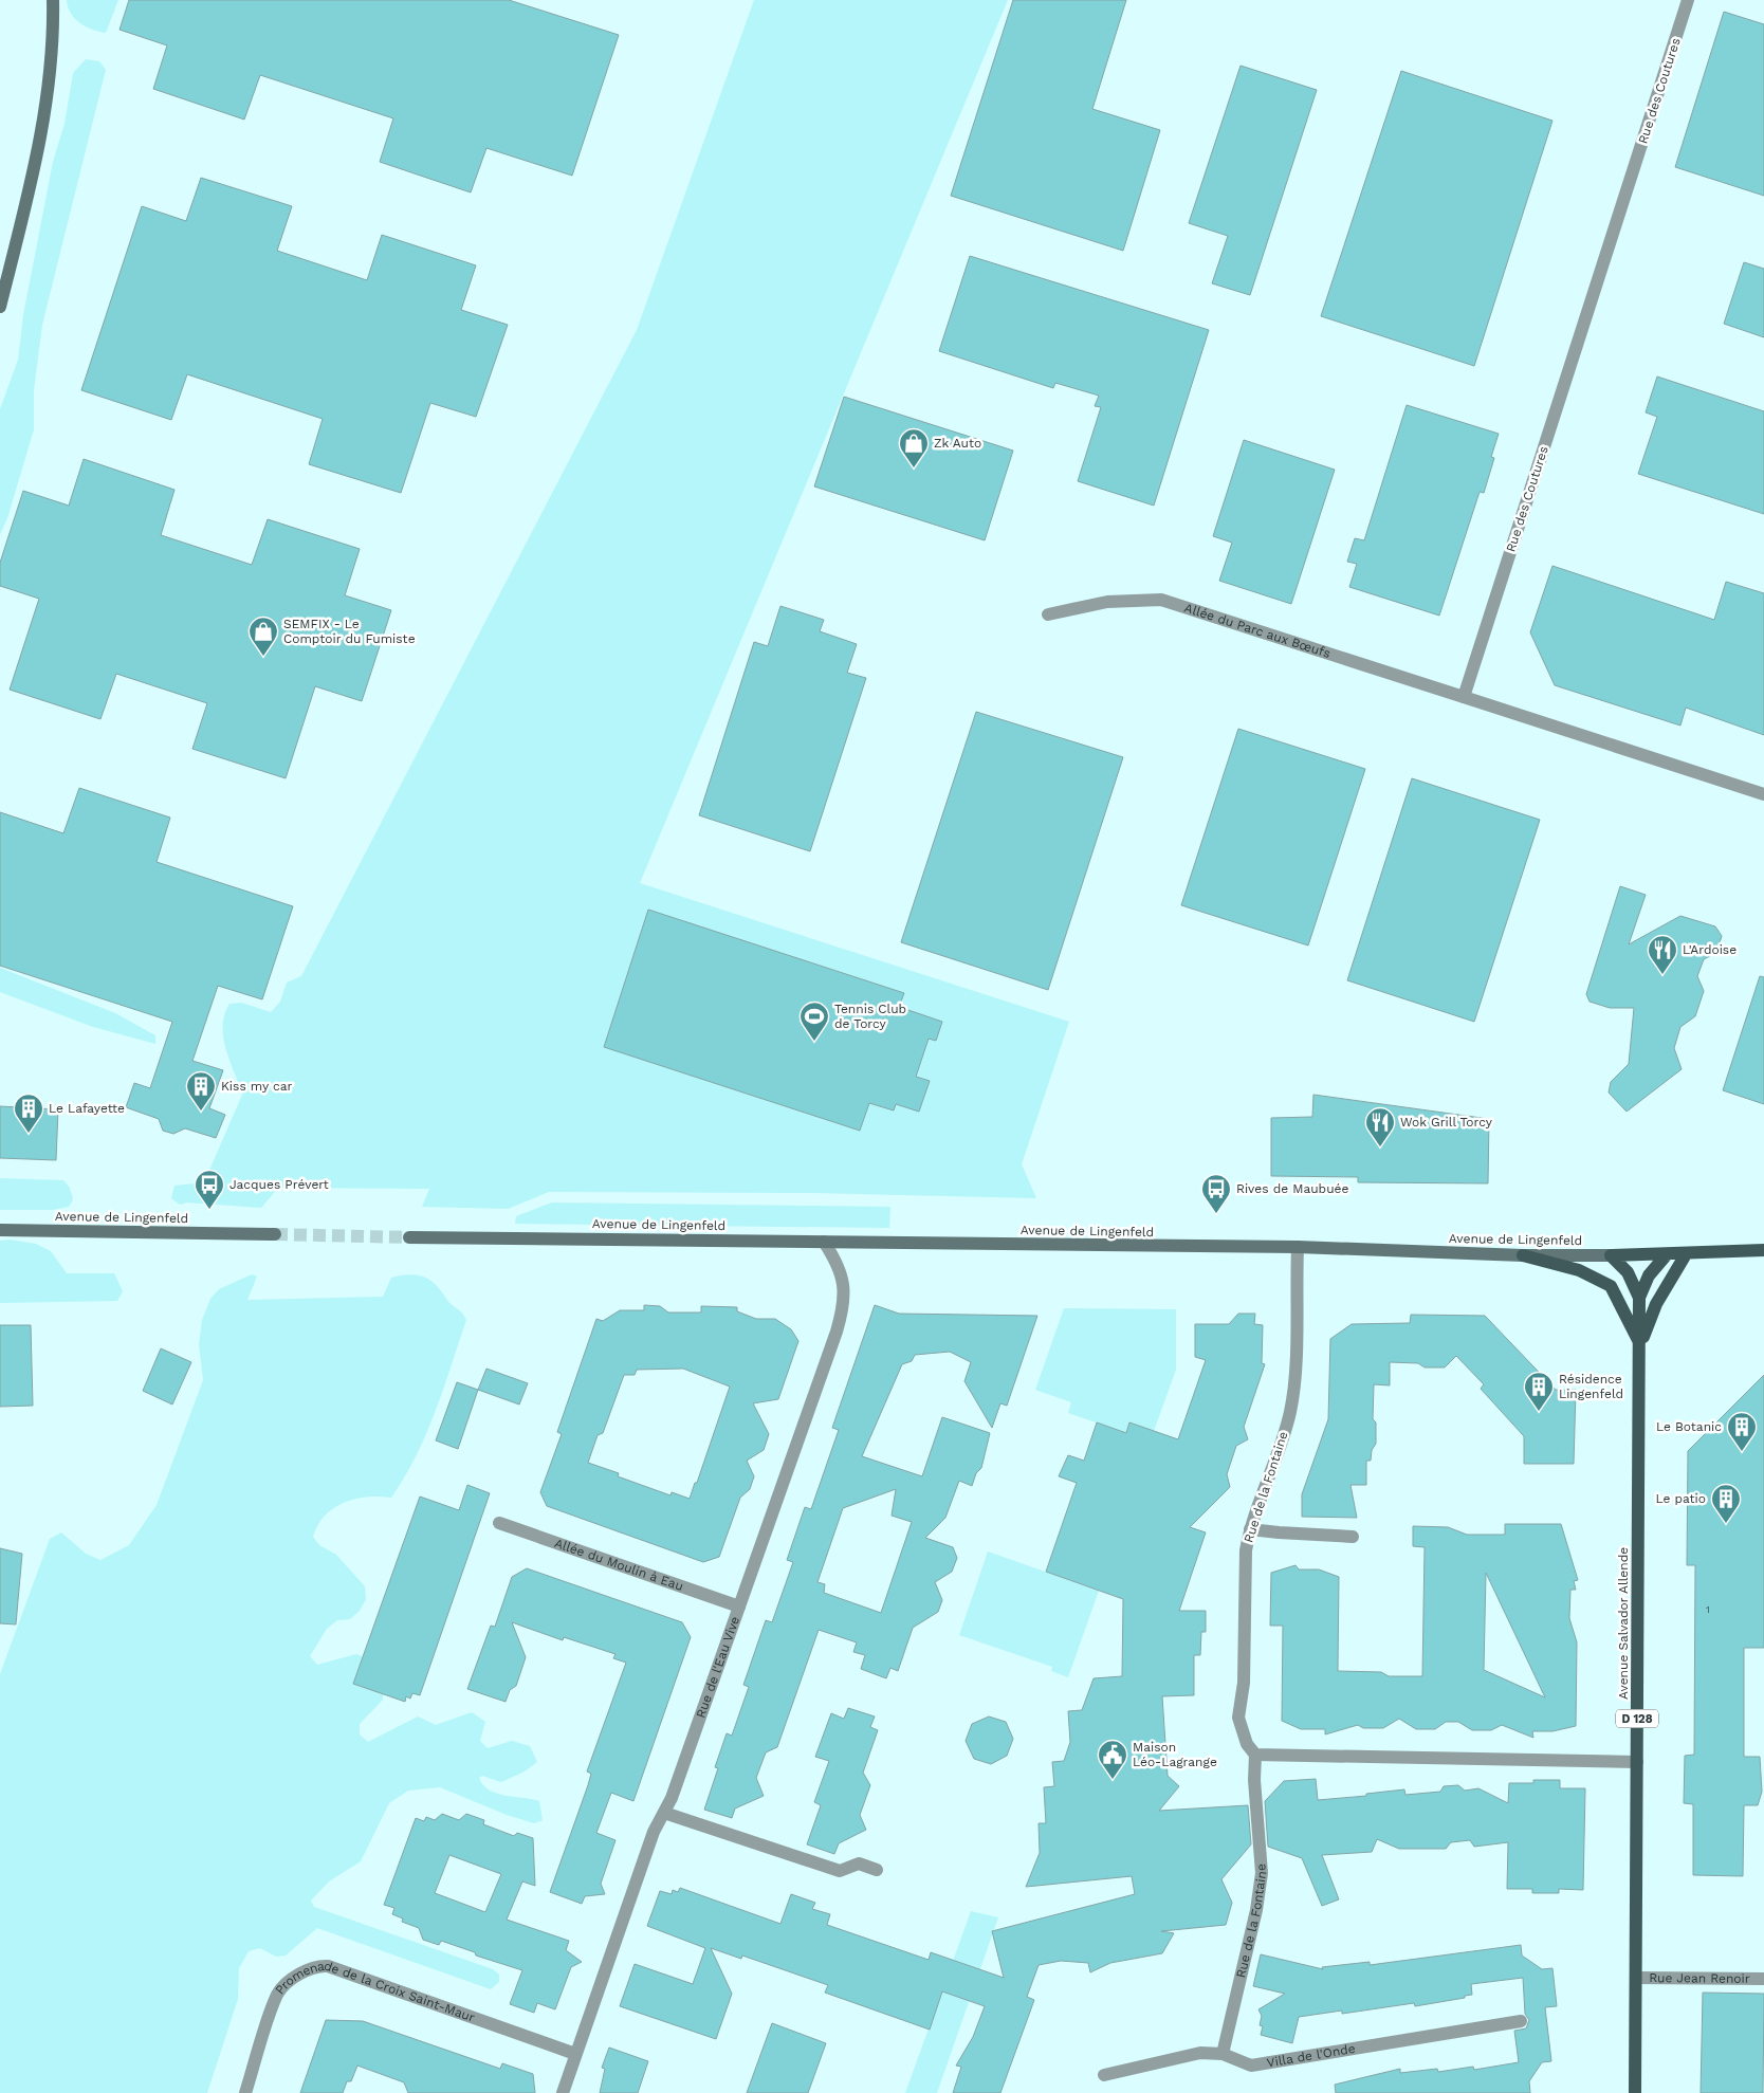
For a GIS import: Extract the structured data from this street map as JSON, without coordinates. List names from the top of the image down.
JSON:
{
  "streets": {
    "main road": ["Avenue de Lingenfeld", "Avenue Salvador Allende", "D 128"],
    "street": [
      "Rue des Coutures",
      "Allée du Parc aux Bœufs",
      "Rue de la Fontaine",
      "Allée du Moulin à Eau",
      "Rue de l'Eau Vive",
      "Rue Jean Renoir",
      "Promenade de la Croix Saint-Maur",
      "Villa de l'Onde"
    ]
  },
  "crossings": [
    ["Rue des Coutures", "Allée du Parc aux Bœufs"],
    ["Avenue de Lingenfeld", "Rue de la Fontaine"],
    ["Avenue de Lingenfeld", "Avenue Salvador Allende"],
    ["Avenue de Lingenfeld", "Rue de l'Eau Vive"],
    ["Rue de la Fontaine", "Villa de l'Onde"],
    ["Allée du Moulin à Eau", "Rue de l'Eau Vive"],
    ["Avenue Salvador Allende", "Rue Jean Renoir"],
    ["Rue de l'Eau Vive", "Promenade de la Croix Saint-Maur"]
  ],
  "places": {
    "shop": ["Zk Auto", "SEMFIX - Le Comptoir du Fumiste"],
    "restaurant": ["L'Ardoise", "Wok Grill Torcy"],
    "sports": ["Tennis Club de Torcy"],
    "building": [
      "Kiss my car",
      "Le Lafayette",
      "Résidence Lingenfeld",
      "Le Botanic",
      "Le patio"
    ],
    "bus stop": ["Jacques Prévert", "Rives de Maubuée"],
    "public building": ["Maison Léo-Lagrange"]
  },
  "house_numbers": ["1"]
}
